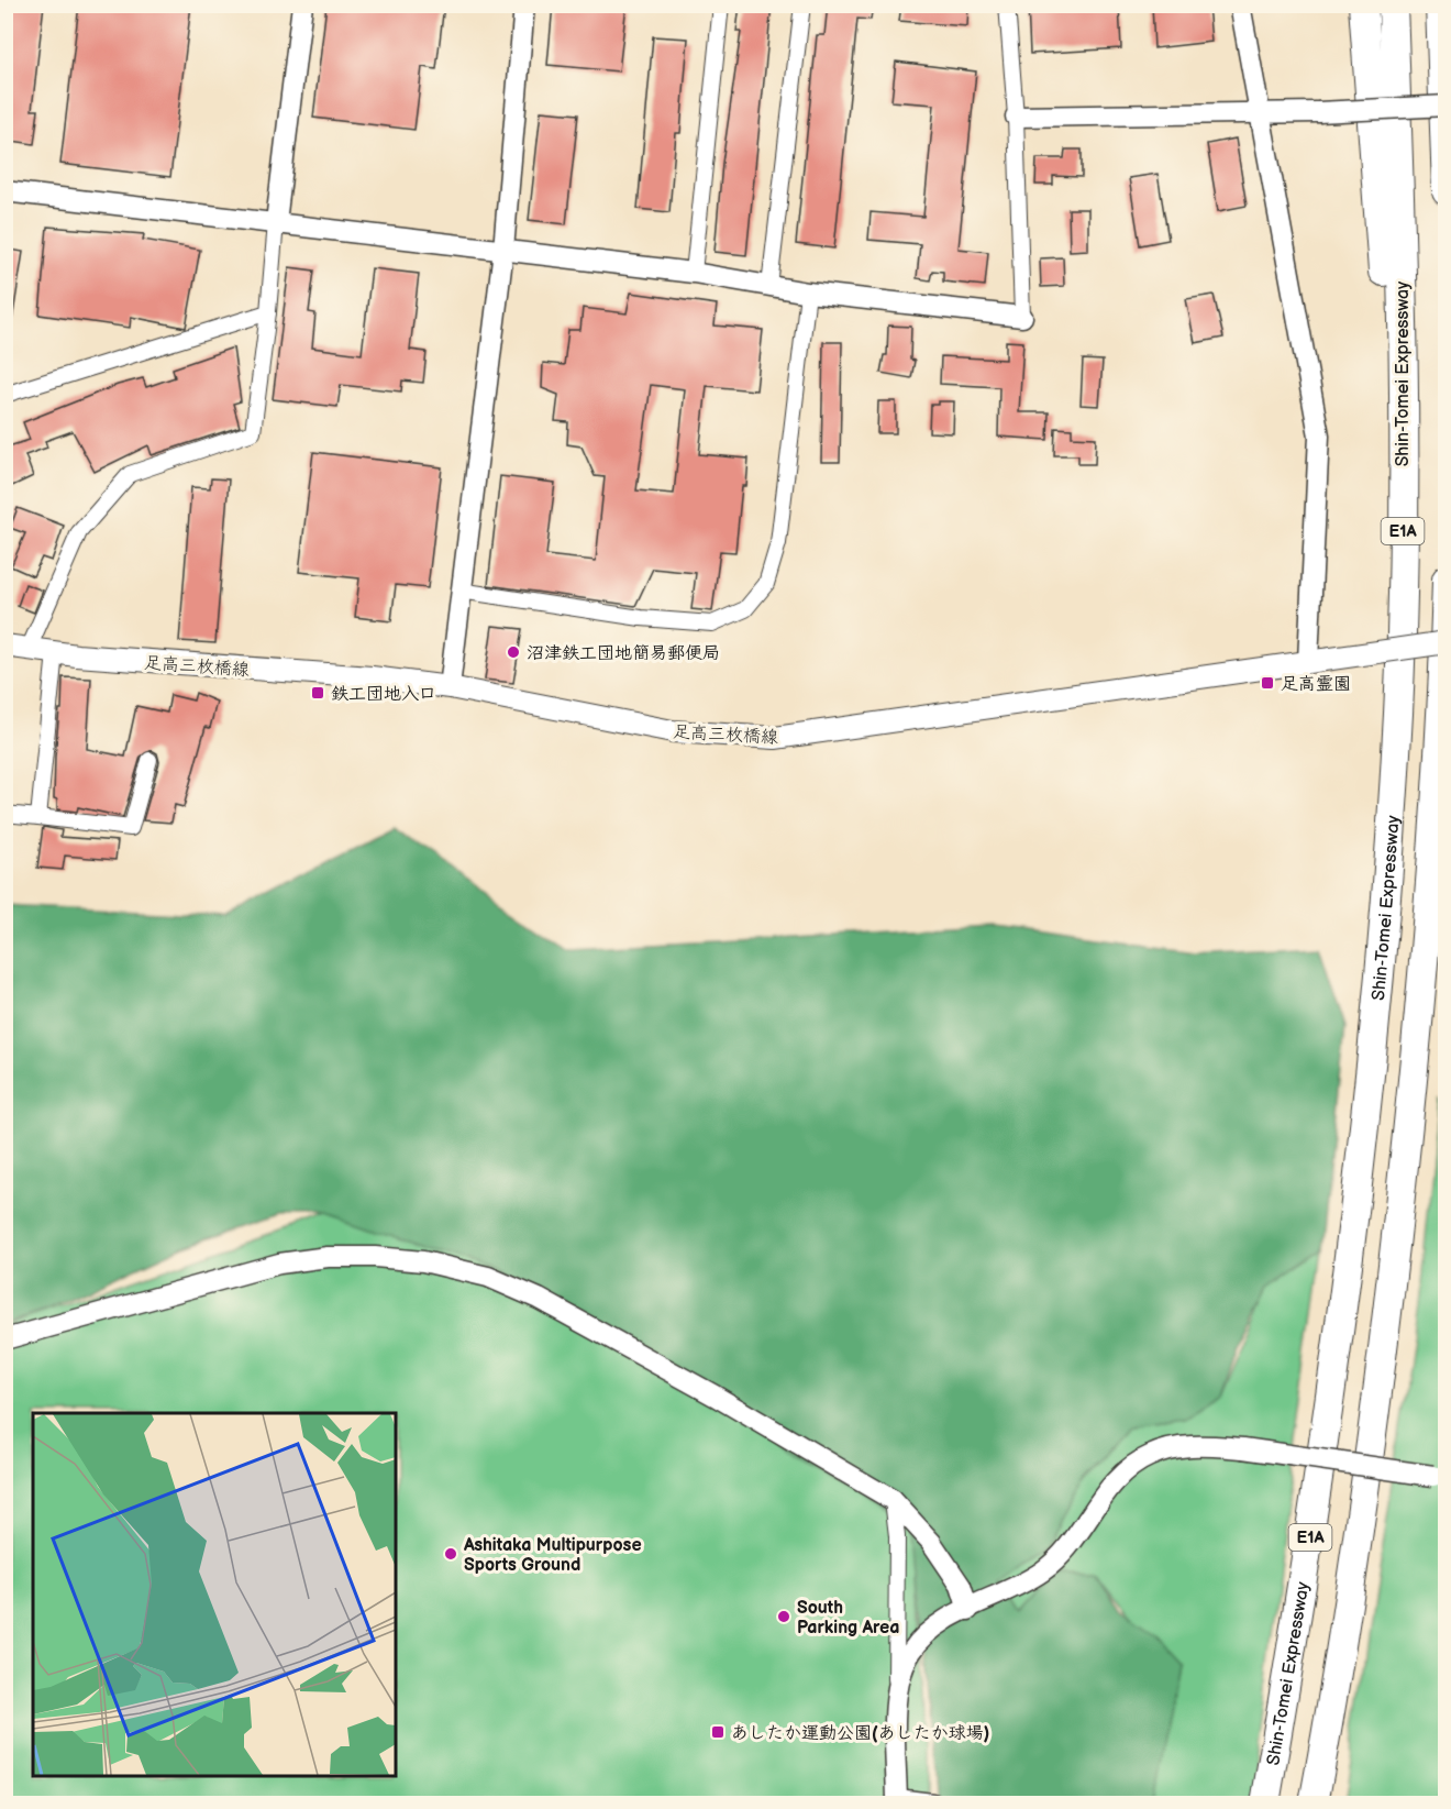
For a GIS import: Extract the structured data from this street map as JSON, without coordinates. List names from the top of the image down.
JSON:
{
  "streets": {
    "highway": ["Shin-Tomei Expressway", "E1A"],
    "main road": ["足高三枚橋線"]
  },
  "places": {
    "other": ["沼津鉄工団地簡易郵便局", "Ashitaka Multipurpose Sports Ground", "South Parking Area"],
    "transit": ["足高霊園", "鉄工団地入口", "あしたか運動公園(あしたか球場)"]
  }
}
